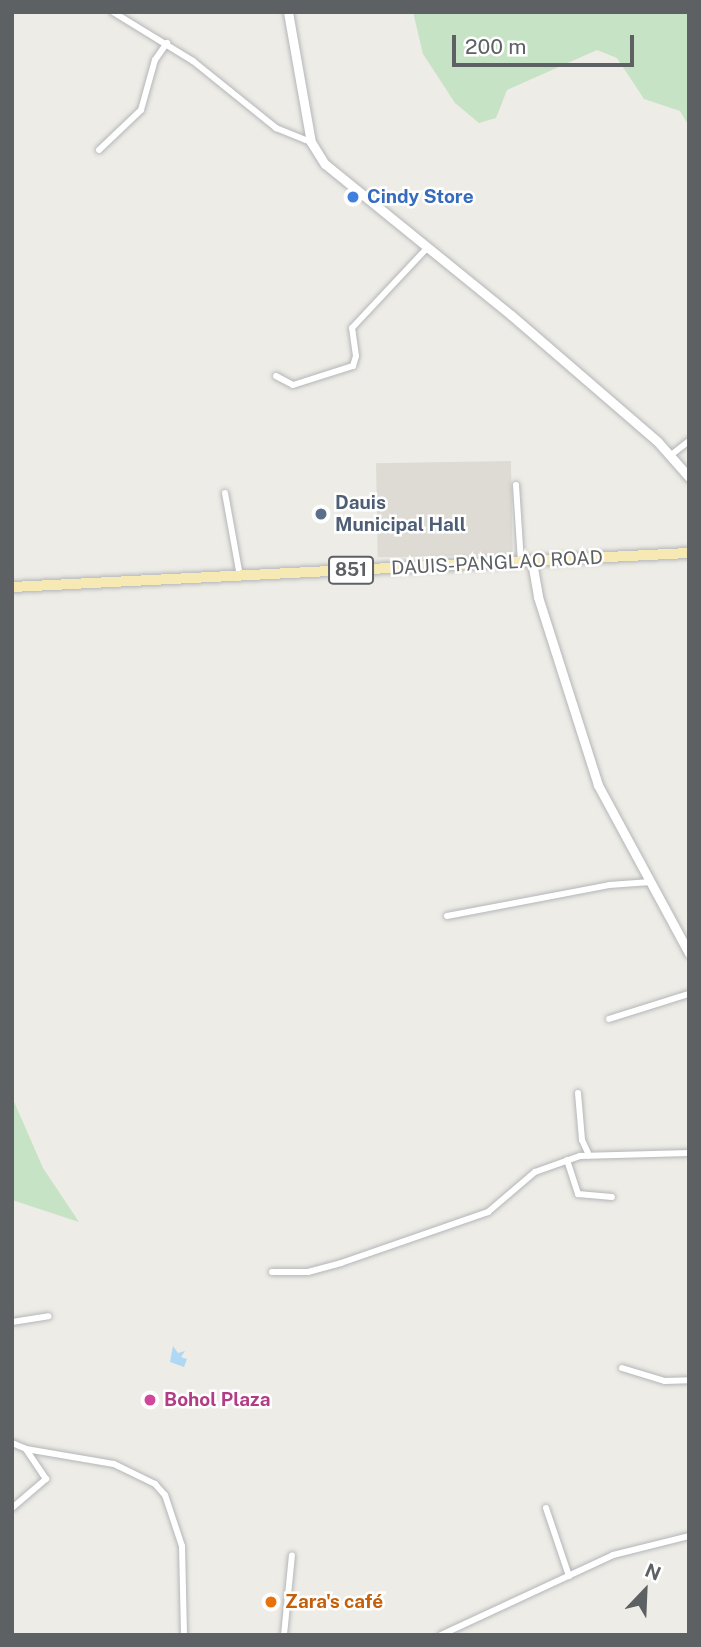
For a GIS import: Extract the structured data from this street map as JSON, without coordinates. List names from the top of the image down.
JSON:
{
  "streets": {
    "main road": ["DAUIS-PANGLAO ROAD", "851"]
  },
  "places": [
    "Cindy Store",
    "Dauis Municipal Hall",
    "Bohol Plaza",
    "Zara's café"
  ],
  "scale_bar": "200 m",
  "north": "top right"
}
